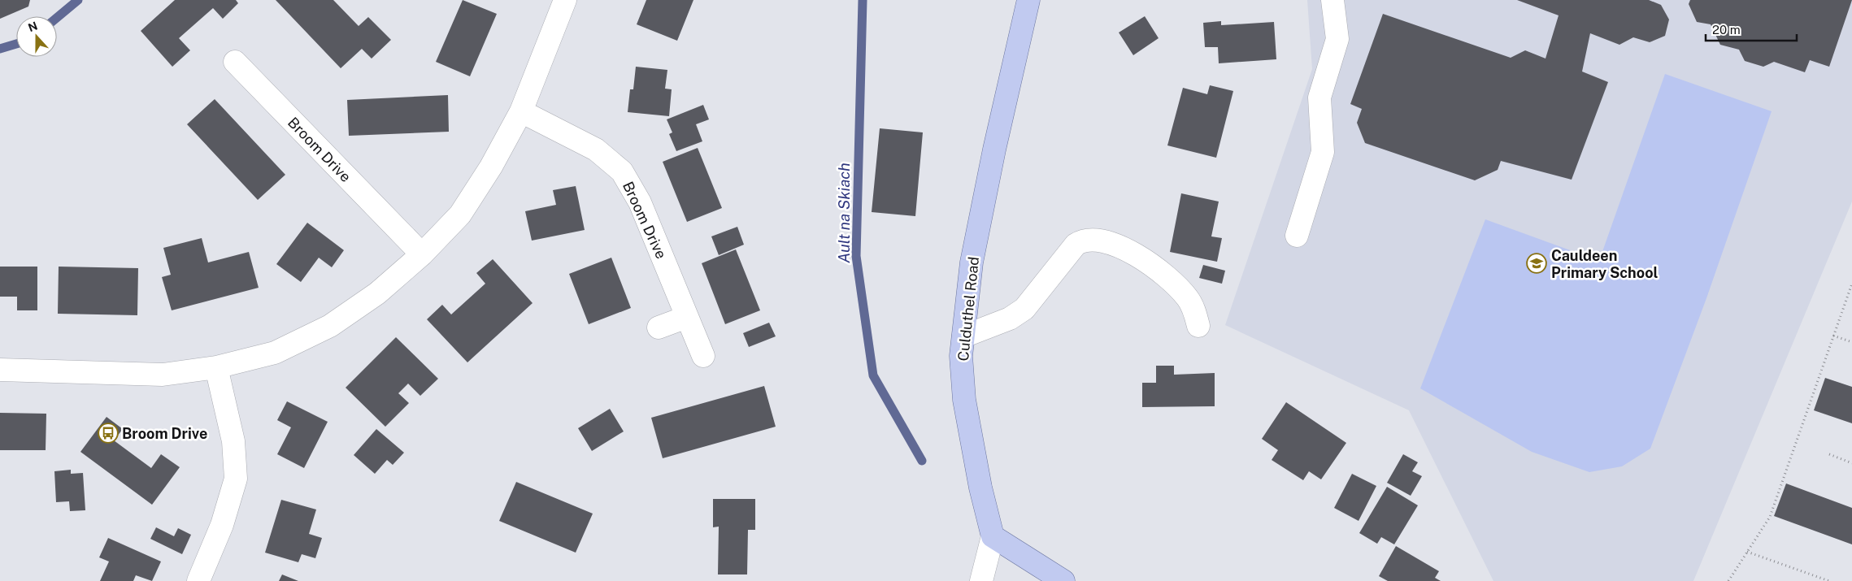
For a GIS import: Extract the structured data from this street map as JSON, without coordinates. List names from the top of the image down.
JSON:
{
  "streets": {
    "main road": ["Culduthel Road"],
    "street": ["Broom Drive"]
  },
  "water": ["Ault na Skiach"],
  "places": {
    "school or university": ["Cauldeen Primary School"],
    "bus stop": ["Broom Drive"]
  },
  "scale_bar": "20 m",
  "north": "top"
}
